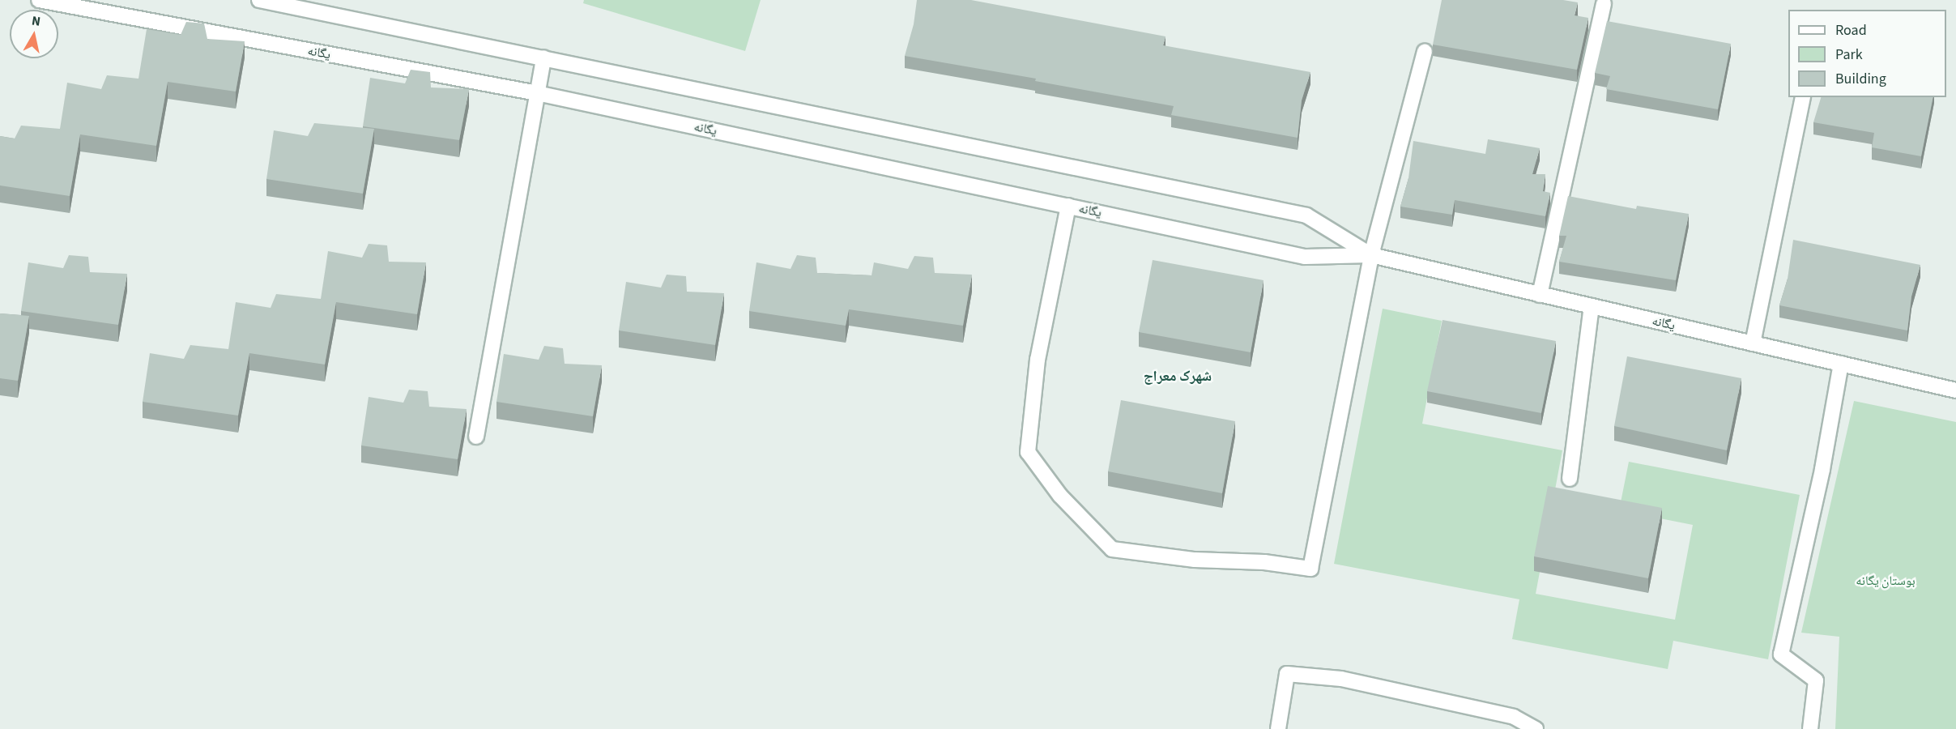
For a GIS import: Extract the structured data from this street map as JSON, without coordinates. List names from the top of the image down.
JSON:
{
  "streets": {
    "street": ["یگانه"]
  },
  "districts": ["شهرک معراج"],
  "parks": ["بوستان یگانه"],
  "legend": ["Road", "Park", "Building"],
  "north": "top"
}
